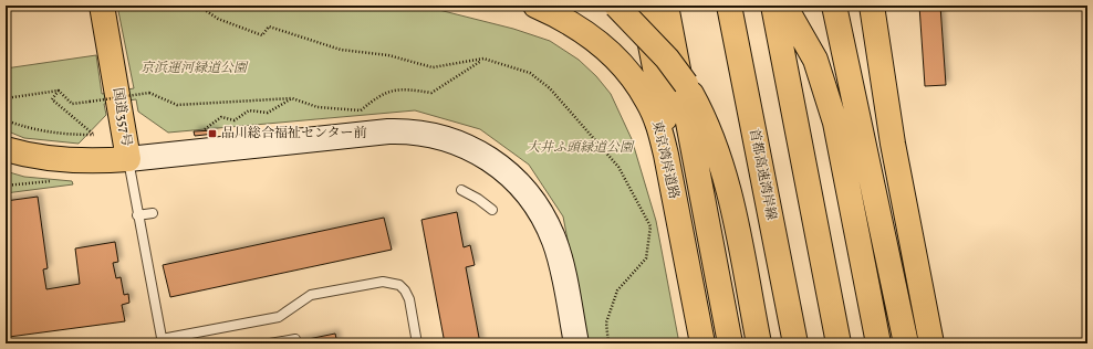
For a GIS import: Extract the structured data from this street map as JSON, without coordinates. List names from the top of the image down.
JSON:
{
  "streets": {
    "highway": ["国道357号", "東京湾岸道路", "首都高速湾岸線"]
  },
  "parks": ["京浜運河緑道公園", "大井ふ頭緑道公園"],
  "places": {
    "transit": ["品川総合福祉センター前"]
  }
}
